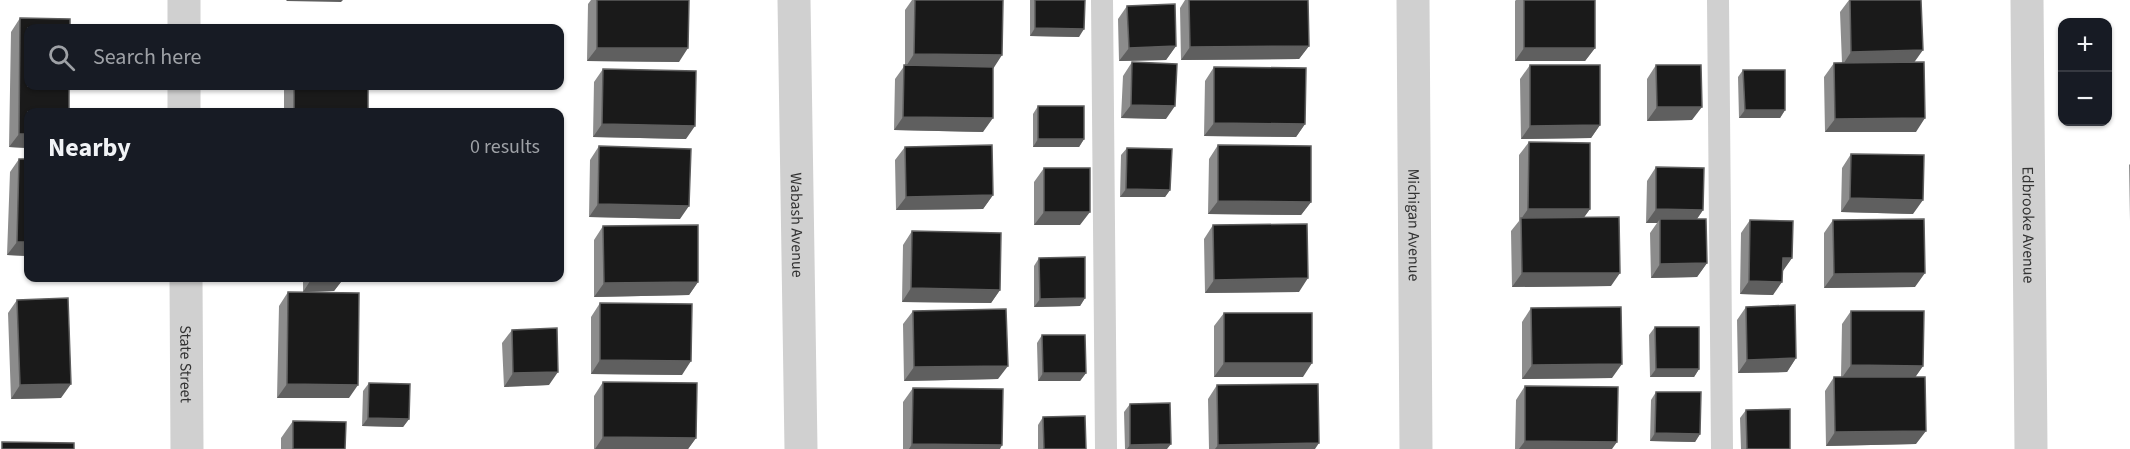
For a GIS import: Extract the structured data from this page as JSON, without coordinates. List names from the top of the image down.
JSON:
{
  "streets": {
    "street": [
      "Michigan Avenue",
      "Edbrooke Avenue",
      "Wabash Avenue",
      "State Street"
    ]
  },
  "page": {
    "map_buttons": ["+", "−"],
    "search": "Search here",
    "heading": ["Nearby", "0 results"]
  }
}
